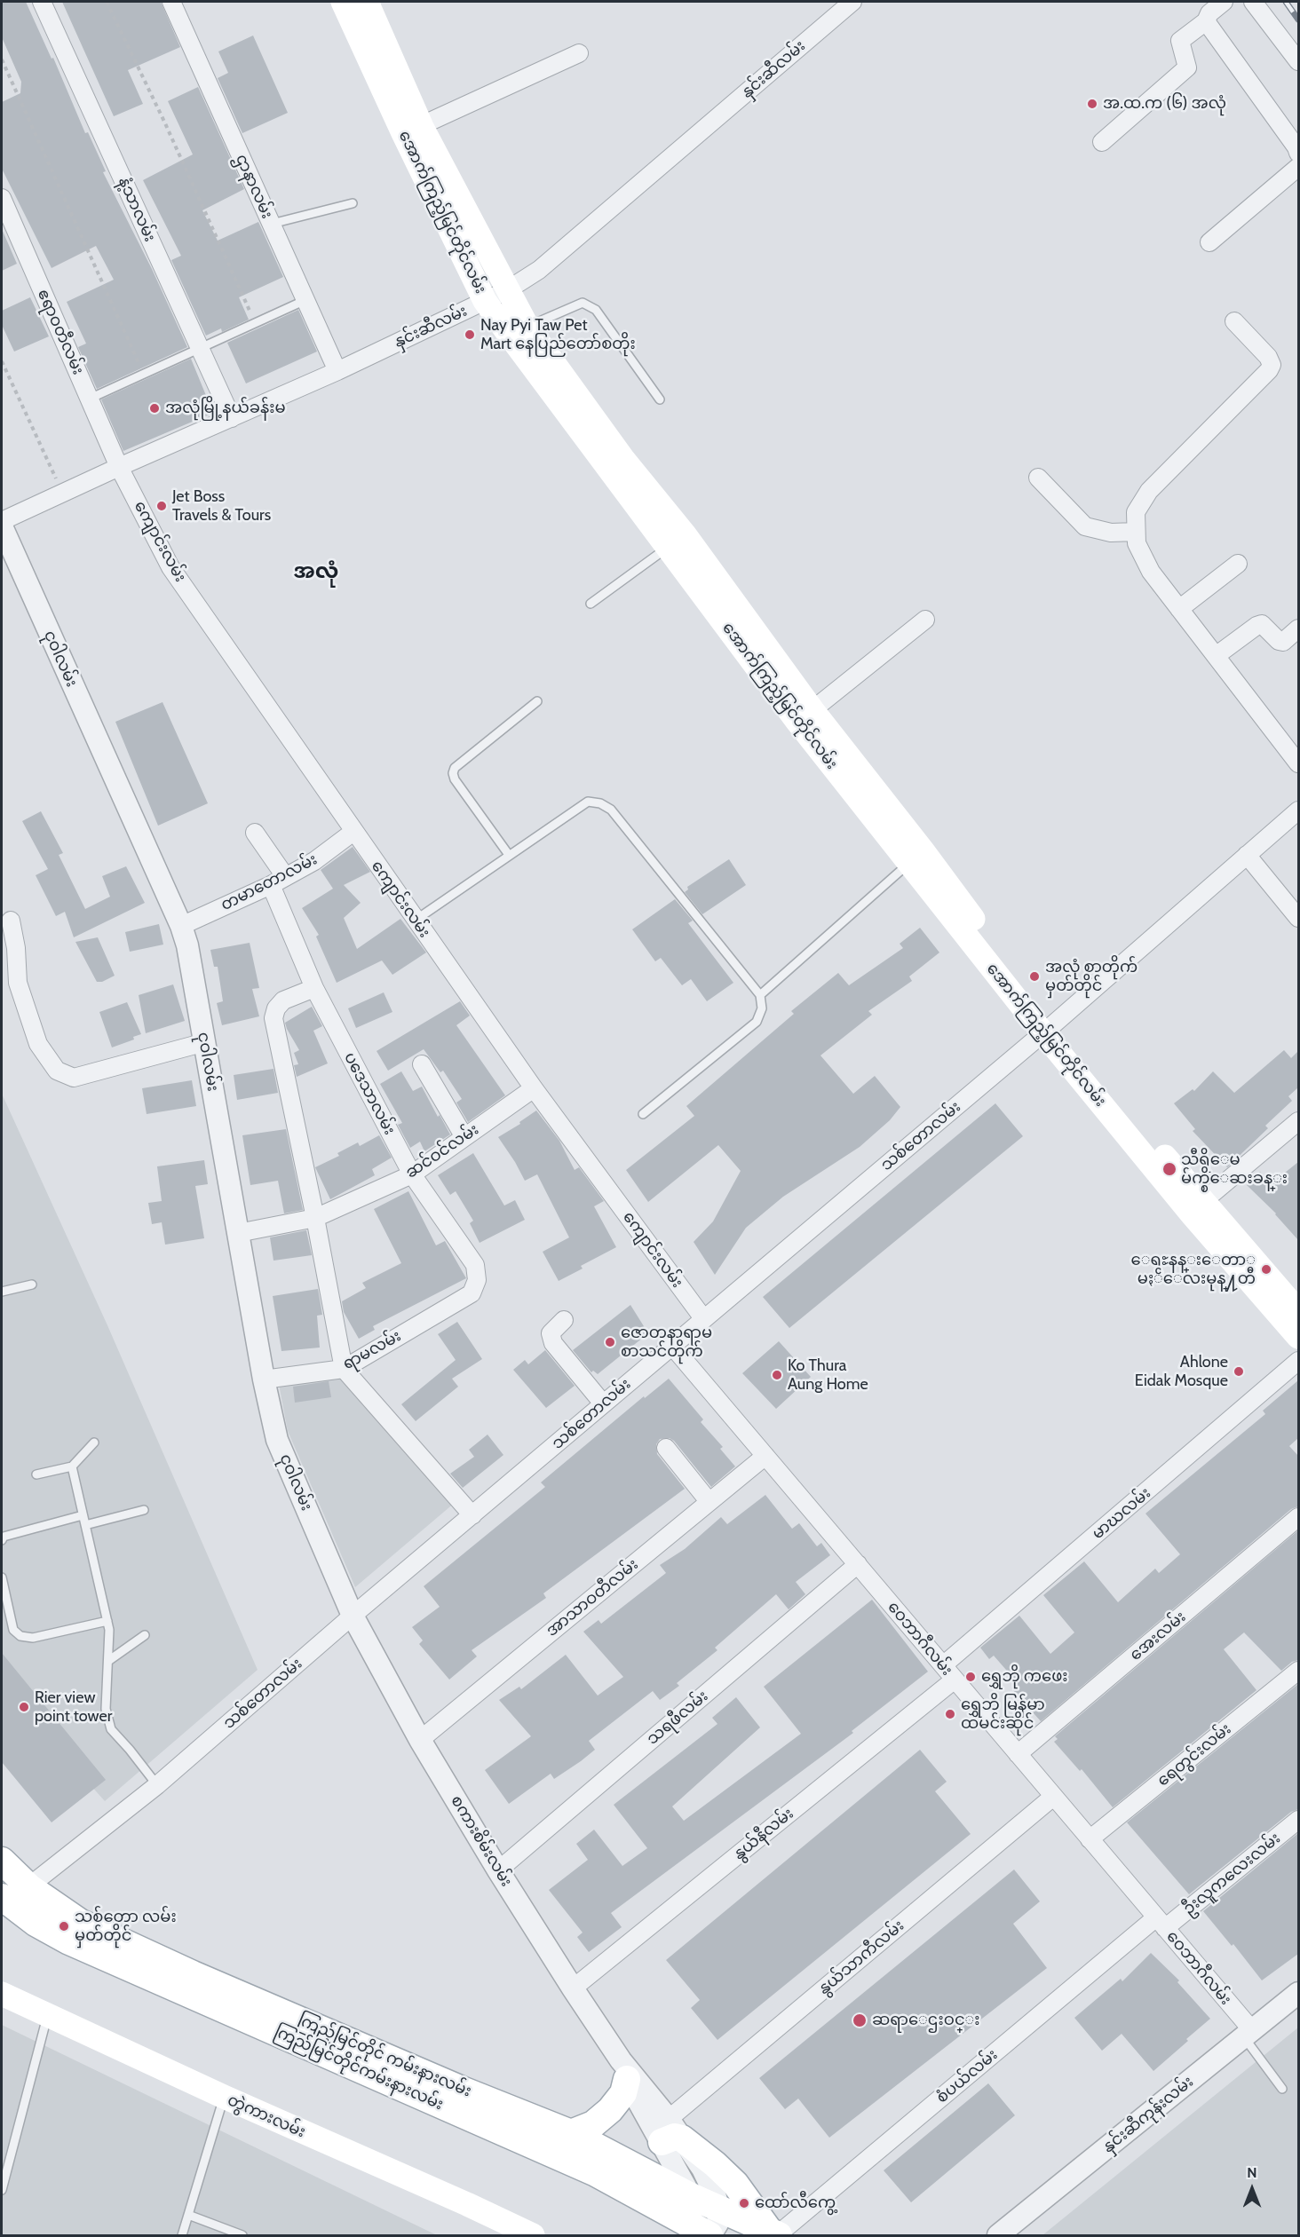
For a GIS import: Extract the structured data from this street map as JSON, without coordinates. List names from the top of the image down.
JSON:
{
  "streets": {
    "main road": [
      "အောက်ကြည့်မြင်တိုင်လမ်း",
      "ကြည့်မြင်တိုင် ကမ်းနားလမ်း",
      "ကြည်မြင်တိုင်ကမ်းနားလမ်း",
      "တွဲကားလမ်း"
    ],
    "street": [
      "နှင်းဆီလမ်း",
      "ဌာနာလမ်း",
      "နံ့သာလမ်း",
      "ဧရာဝတီလမ်း",
      "ကျောင်းလမ်း",
      "ငုဝါလမ်း",
      "တမာတောလမ်း",
      "ပဒေသာလမ်း",
      "သစ်တောလမ်း",
      "ဆင်ဝင်လမ်း",
      "ရာမလမ်း",
      "မာဃလမ်း",
      "အာသာဝတီလမ်း",
      "အေးလမ်း",
      "ဝေဘာဂီလမ်း",
      "သရဖီလမ်း",
      "ရေတွင်းလမ်း",
      "နွယ်နီလမ်း",
      "စကားစိမ်းလမ်း",
      "ဦးလူကလေးလမ်း",
      "နွယ်သာကီလမ်း",
      "စံပယ်လမ်း",
      "နှင်းဆီကုန်းလမ်း"
    ]
  },
  "crossings": [
    ["နှင်းဆီလမ်း", "ဌာနာလမ်း"],
    ["နှင်းဆီလမ်း", "နံ့သာလမ်း"],
    ["နှင်းဆီလမ်း", "အောက်ကြည့်မြင်တိုင်လမ်း"],
    ["နှင်းဆီလမ်း", "ဧရာဝတီလမ်း"],
    ["နှင်းဆီလမ်း", "ကျောင်းလမ်း"],
    ["အောက်ကြည့်မြင်တိုင်လမ်း", "သစ်တောလမ်း"],
    ["ဧရာဝတီလမ်း", "ကျောင်းလမ်း"],
    ["ကျောင်းလမ်း", "တမာတောလမ်း"],
    ["ကျောင်းလမ်း", "သစ်တောလမ်း"],
    ["ကျောင်းလမ်း", "ဆင်ဝင်လမ်း"],
    ["ငုဝါလမ်း", "တမာတောလမ်း"],
    ["ငုဝါလမ်း", "သစ်တောလမ်း"],
    ["ငုဝါလမ်း", "ဆင်ဝင်လမ်း"],
    ["ငုဝါလမ်း", "ရာမလမ်း"],
    ["ငုဝါလမ်း", "စကားစိမ်းလမ်း"],
    ["တမာတောလမ်း", "ပဒေသာလမ်း"],
    ["ပဒေသာလမ်း", "ဆင်ဝင်လမ်း"],
    ["ပဒေသာလမ်း", "ရာမလမ်း"],
    ["သစ်တောလမ်း", "ဝေဘာဂီလမ်း"],
    ["သစ်တောလမ်း", "စကားစိမ်းလမ်း"],
    ["သစ်တောလမ်း", "ကြည့်မြင်တိုင် ကမ်းနားလမ်း"],
    ["သစ်တောလမ်း", "ကြည်မြင်တိုင်ကမ်းနားလမ်း"],
    ["မာဃလမ်း", "ဝေဘာဂီလမ်း"],
    ["အာသာဝတီလမ်း", "ဝေဘာဂီလမ်း"],
    ["အာသာဝတီလမ်း", "စကားစိမ်းလမ်း"],
    ["အေးလမ်း", "ဝေဘာဂီလမ်း"],
    ["ဝေဘာဂီလမ်း", "သရဖီလမ်း"],
    ["ဝေဘာဂီလမ်း", "ရေတွင်းလမ်း"],
    ["ဝေဘာဂီလမ်း", "နွယ်နီလမ်း"],
    ["ဝေဘာဂီလမ်း", "ဦးလူကလေးလမ်း"],
    ["ဝေဘာဂီလမ်း", "နွယ်သာကီလမ်း"],
    ["ဝေဘာဂီလမ်း", "စံပယ်လမ်း"],
    ["ဝေဘာဂီလမ်း", "နှင်းဆီကုန်းလမ်း"],
    ["သရဖီလမ်း", "စကားစိမ်းလမ်း"],
    ["နွယ်နီလမ်း", "စကားစိမ်းလမ်း"],
    ["စကားစိမ်းလမ်း", "နွယ်သာကီလမ်း"],
    ["စကားစိမ်းလမ်း", "ကြည့်မြင်တိုင် ကမ်းနားလမ်း"],
    ["ဦးလူကလေးလမ်း", "စံပယ်လမ်း"],
    ["ကြည့်မြင်တိုင် ကမ်းနားလမ်း", "ကြည်မြင်တိုင်ကမ်းနားလမ်း"],
    ["ကြည့်မြင်တိုင် ကမ်းနားလမ်း", "စံပယ်လမ်း"]
  ],
  "districts": ["အလုံ"],
  "places": [
    "အ.ထ.က (၆) အလုံ",
    "Nay Pyi Taw Pet Mart နေပြည်တော်စတိုး",
    "အလုံမြို့နယ်ခန်းမ",
    "Jet Boss Travels & Tours",
    "အလုံ စာတိုက် မှတ်တိုင်",
    "သီရိေမ မ်က္စိေဆးခန္း",
    "ေရႊနန္းေတာ္ မႏၲေလးမုန္႔တီ",
    "ဇောတနာရာမ စာသင်တိုက်",
    "Ahlone Eidak Mosque",
    "Ko Thura Aung Home",
    "ရွှေဘို ကဖေး",
    "Rier view point tower",
    "ရွှေဘို မြန်မာ ထမင်းဆိုင်",
    "သစ်တော လမ်း မှတ်တိုင်",
    "ဆရာေဌးဝင္း",
    "ထော်လီကွေ့"
  ],
  "north": "top"
}
